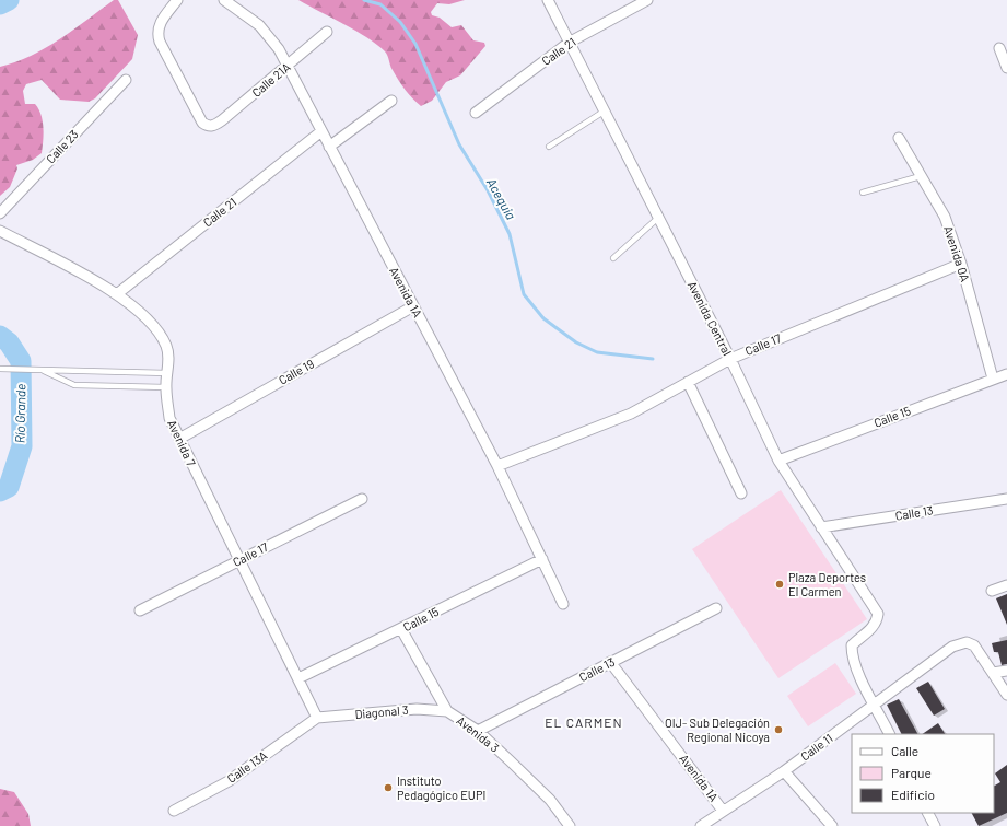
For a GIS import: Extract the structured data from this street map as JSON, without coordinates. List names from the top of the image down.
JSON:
{
  "streets": {
    "street": [
      "Calle 21",
      "Calle 21A",
      "Calle 23",
      "Avenida 0A",
      "Avenida 1A",
      "Avenida Central",
      "Calle 17",
      "Calle 19",
      "Calle 15",
      "Avenida 7",
      "Calle 13",
      "Diagonal 3",
      "Avenida 3",
      "Calle 11",
      "Calle 13A"
    ]
  },
  "crossings": [
    ["Calle 21", "Avenida 1A"],
    ["Calle 21", "Avenida Central"],
    ["Calle 21", "Avenida 7"],
    ["Calle 21A", "Avenida 1A"],
    ["Avenida 0A", "Calle 17"],
    ["Avenida 0A", "Calle 15"],
    ["Avenida 1A", "Calle 17"],
    ["Avenida 1A", "Calle 19"],
    ["Avenida 1A", "Calle 15"],
    ["Avenida 1A", "Calle 13"],
    ["Avenida 1A", "Calle 11"],
    ["Avenida Central", "Calle 17"],
    ["Avenida Central", "Calle 15"],
    ["Avenida Central", "Calle 13"],
    ["Avenida Central", "Calle 11"],
    ["Calle 17", "Avenida 7"],
    ["Calle 19", "Avenida 7"],
    ["Calle 15", "Avenida 7"],
    ["Calle 15", "Avenida 3"],
    ["Avenida 7", "Diagonal 3"],
    ["Avenida 7", "Calle 13A"],
    ["Calle 13", "Avenida 3"],
    ["Diagonal 3", "Avenida 3"],
    ["Diagonal 3", "Calle 13A"]
  ],
  "districts": ["EL CARMEN"],
  "water": ["Acequia", "Río Grande"],
  "places": ["Plaza Deportes El Carmen", "OIJ- Sub Delegación Regional Nicoya", "Instituto Pedagógico EUPI"],
  "legend": ["Calle", "Parque", "Edificio"]
}
